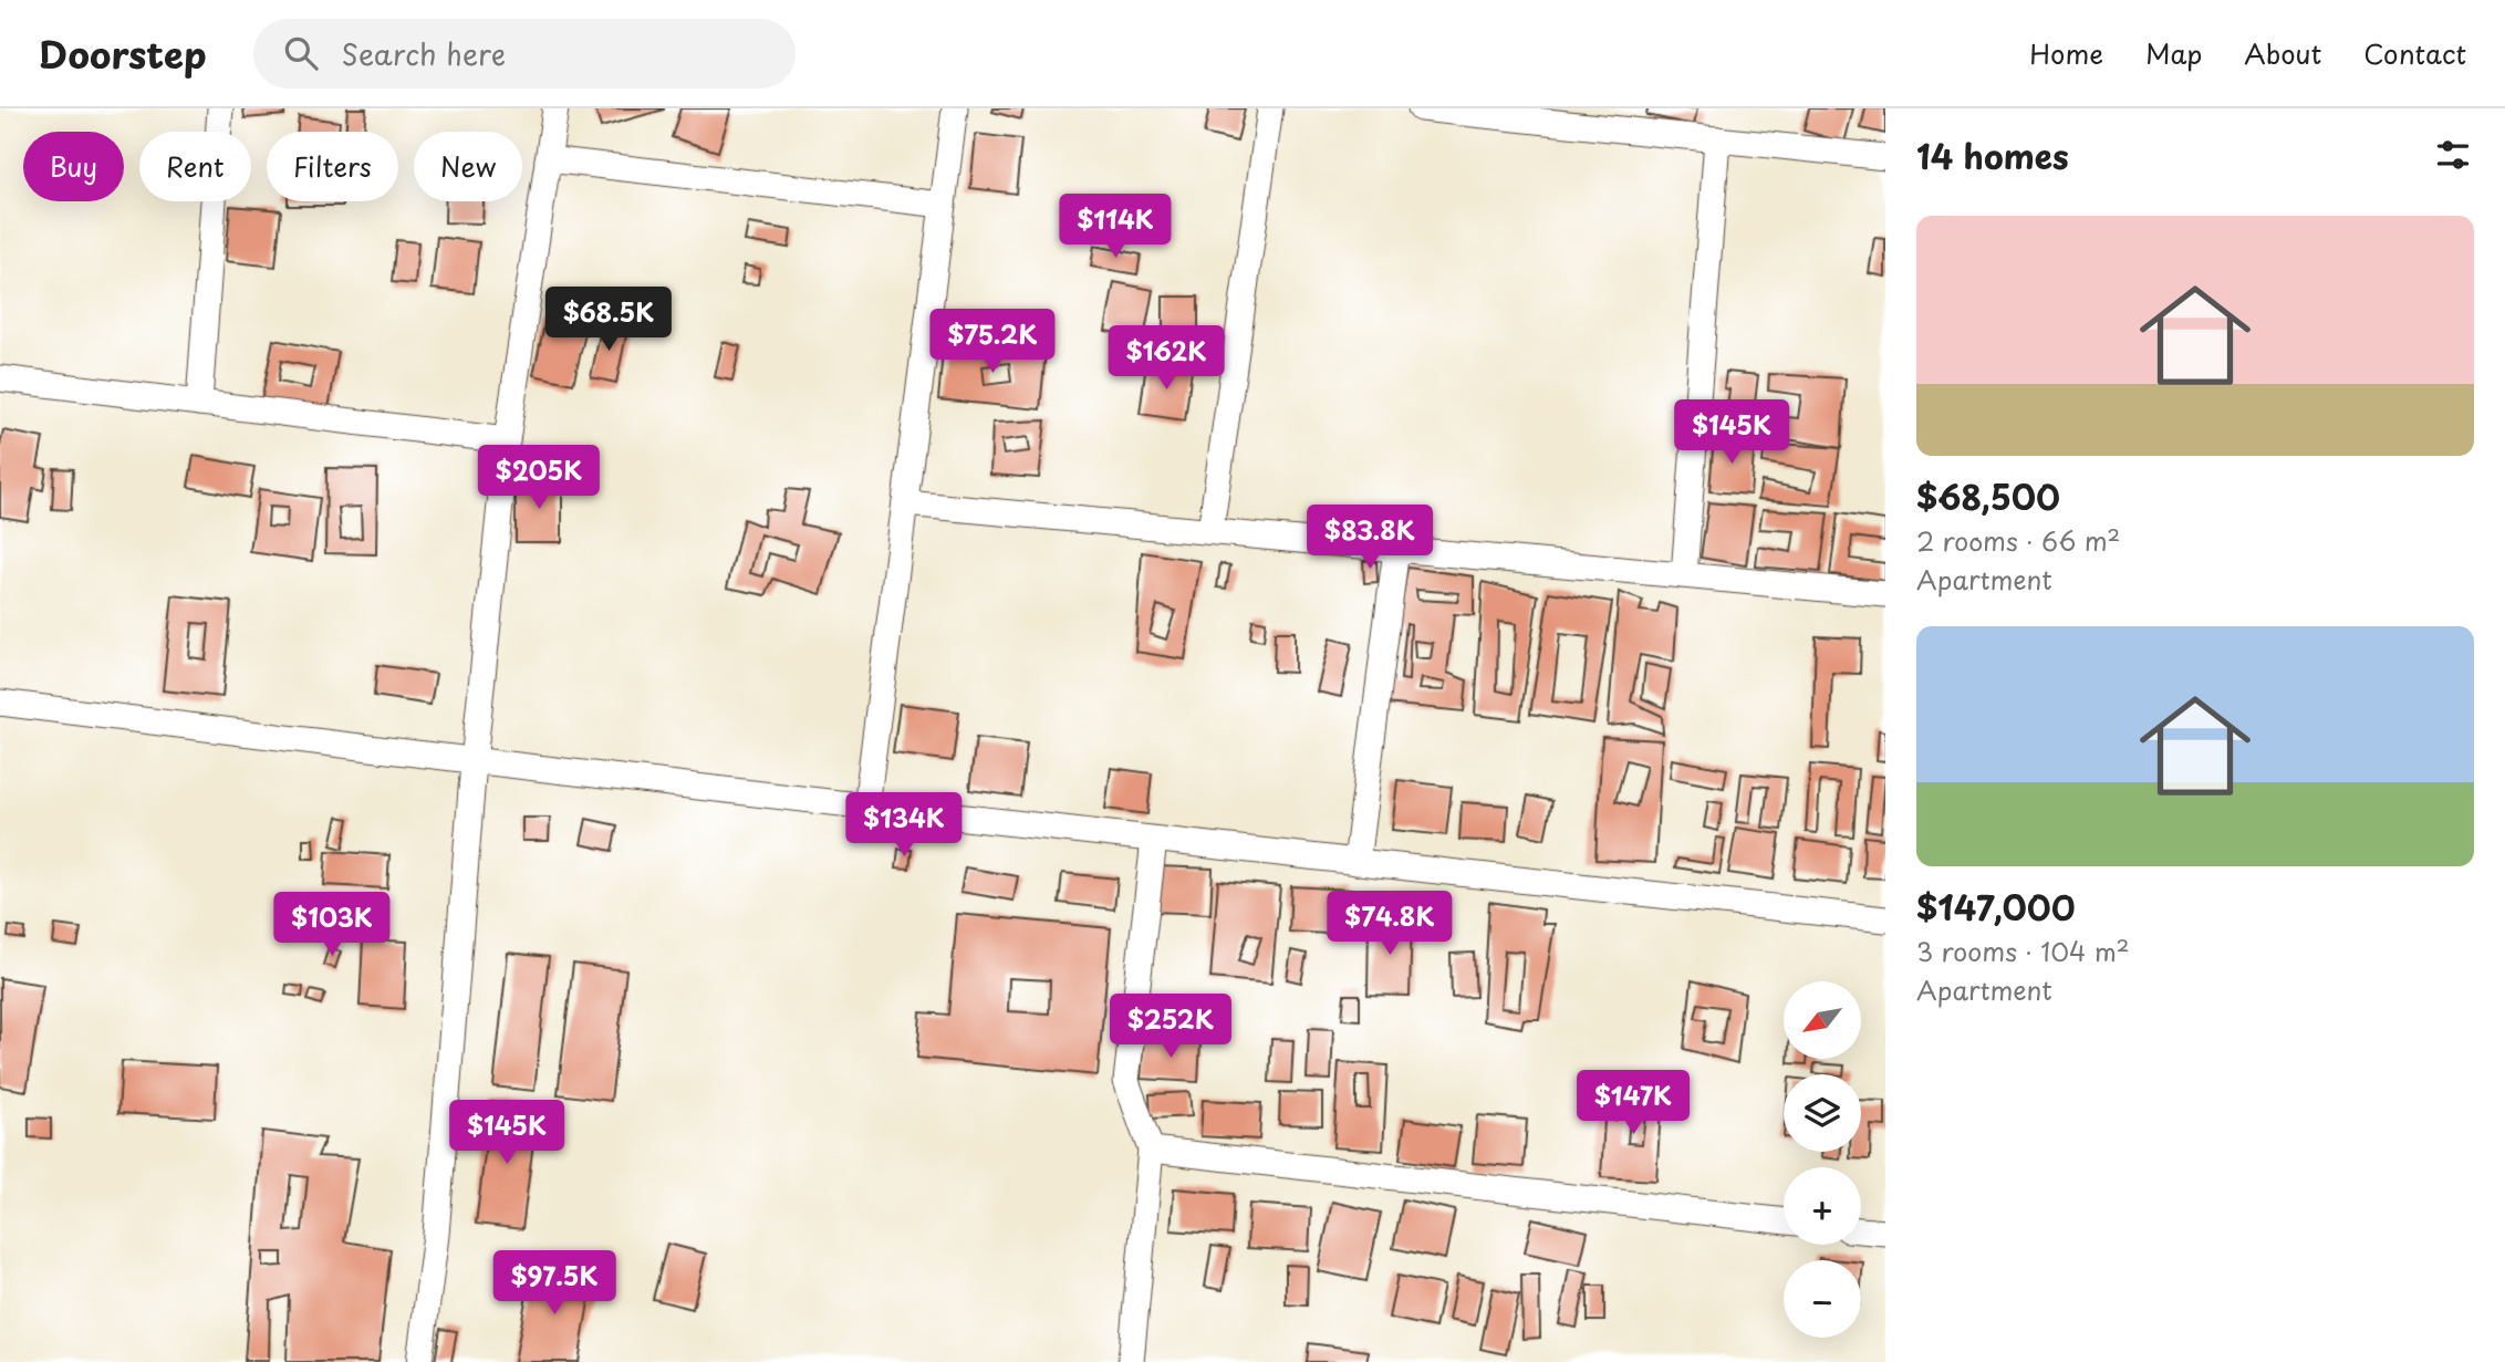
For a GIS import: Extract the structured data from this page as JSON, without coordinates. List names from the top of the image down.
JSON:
{
  "north": "bottom left",
  "page": {
    "header": "Doorstep",
    "search": "Search here",
    "nav": [
      "Home",
      "Map",
      "About",
      "Contact"
    ],
    "heading": "14 homes",
    "chip": [
      "Buy",
      "Rent",
      "Filters",
      "New"
    ],
    "price": [
      "$114K",
      "$68.5K",
      "$75.2K",
      "$162K",
      "$145K",
      "$205K",
      "$83.8K",
      "$134K",
      "$74.8K",
      "$103K",
      "$252K",
      "$147K",
      "$145K",
      "$97.5K"
    ],
    "list": [
      {
        "name": "$68,500",
        "note": "2 rooms · 66 m² · Apartment"
      },
      {
        "name": "$147,000",
        "note": "3 rooms · 104 m² · Apartment"
      }
    ],
    "map_buttons": ["+", "−"]
  }
}
